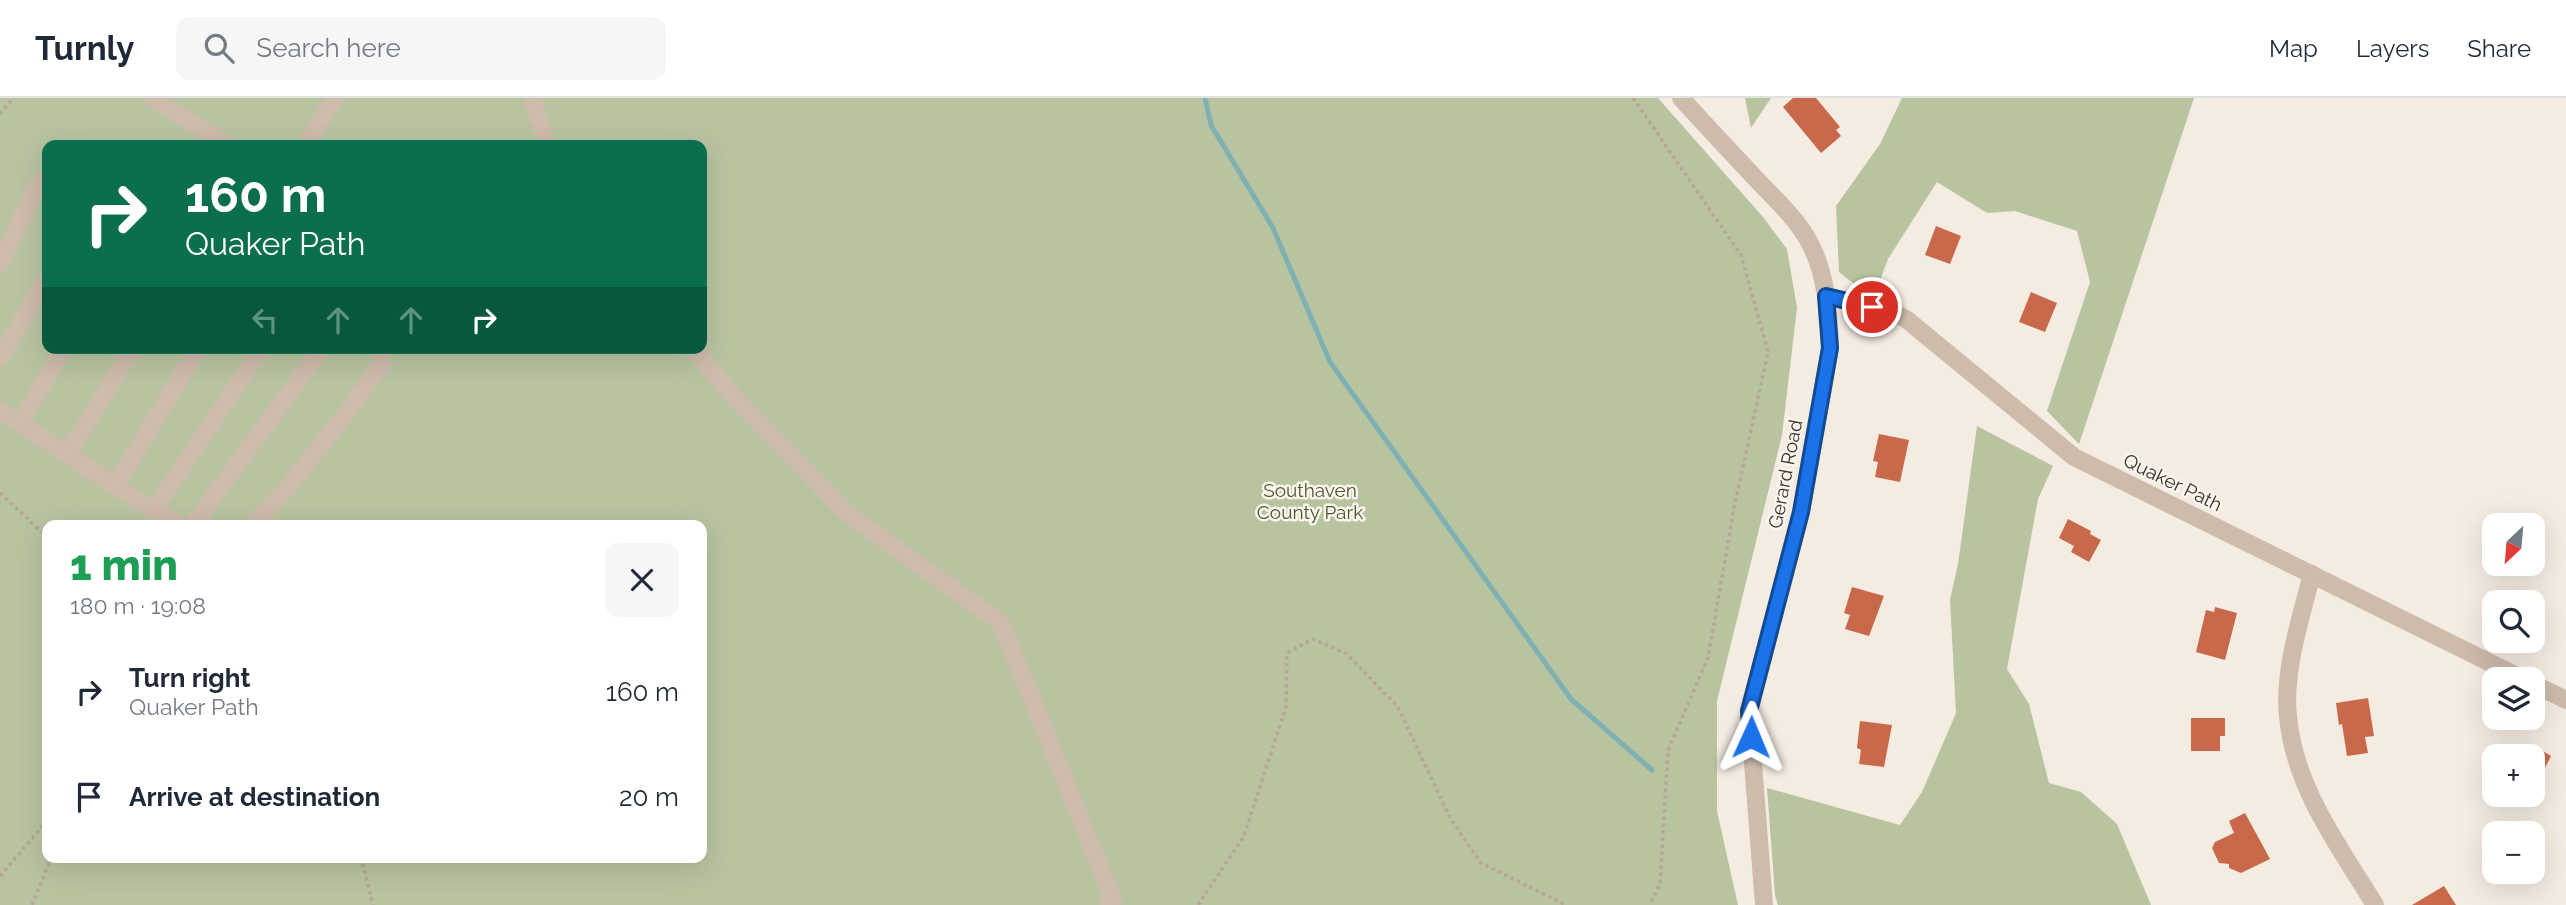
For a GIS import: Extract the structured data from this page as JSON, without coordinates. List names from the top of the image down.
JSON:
{
  "streets": {
    "street": ["Gerard Road", "Quaker Path"]
  },
  "crossings": [
    ["Gerard Road", "Quaker Path"]
  ],
  "parks": ["Southaven County Park"],
  "north": "bottom left",
  "page": {
    "header": "Turnly",
    "search": "Search here",
    "nav": ["Map", "Layers", "Share"],
    "turn": ["160 m", "Quaker Path"],
    "map_buttons": ["+", "−"],
    "heading": ["1 min", "180 m · 19:08"],
    "list": [
      {
        "name": "Turn right",
        "note": "Quaker Path",
        "value": "160 m"
      },
      {
        "name": "Arrive at destination",
        "value": "20 m"
      }
    ]
  }
}
